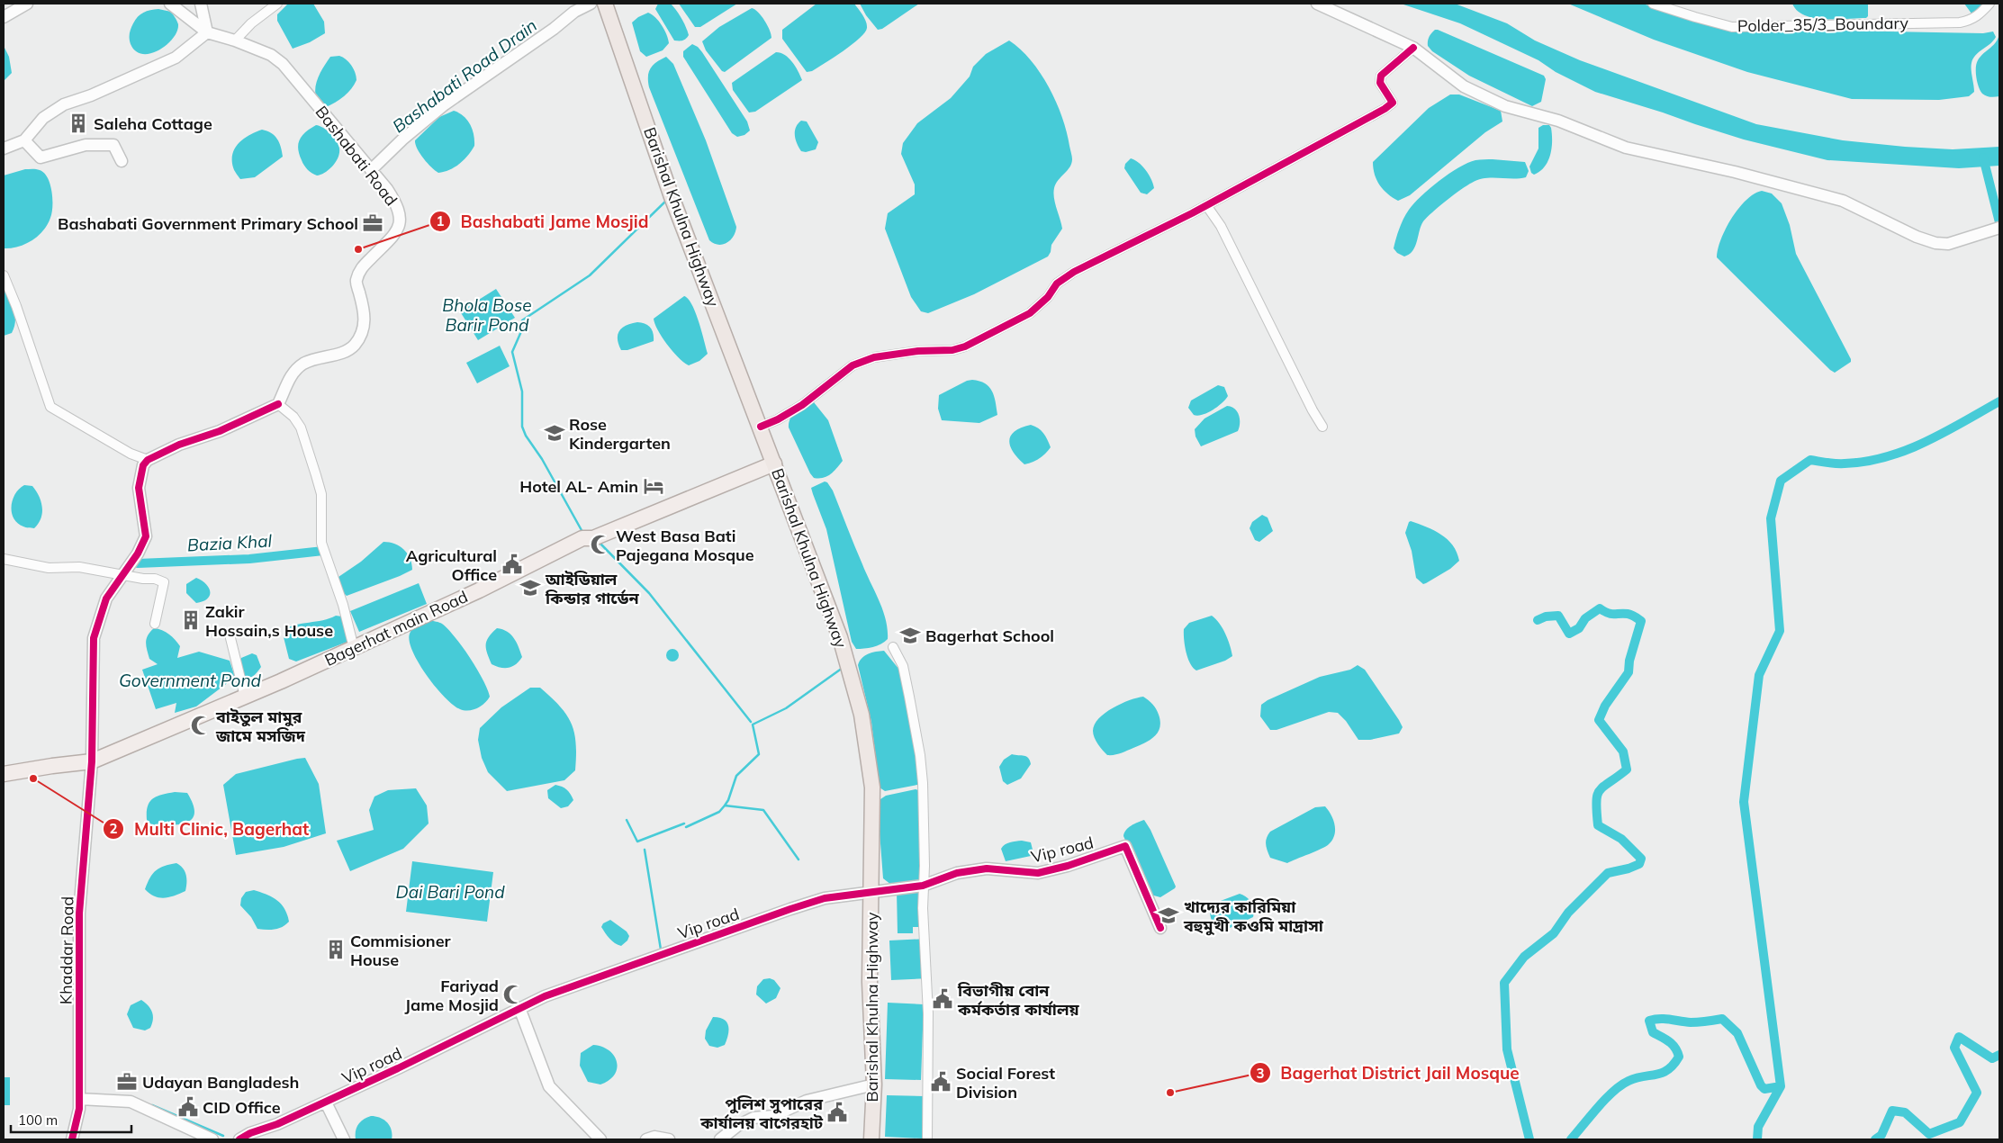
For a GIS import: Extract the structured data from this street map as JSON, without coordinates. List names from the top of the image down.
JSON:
{
  "streets": {
    "highway": ["Barishal Khulna Highway"],
    "main road": ["Bagerhat main Road"],
    "street": [
      "Polder_35/3_Boundary",
      "Bashabati Road",
      "Vip road",
      "Khaddar Road"
    ]
  },
  "crossings": [
    ["Barishal Khulna Highway", "Bagerhat main Road"],
    ["Barishal Khulna Highway", "Vip road"],
    ["Bagerhat main Road", "Khaddar Road"]
  ],
  "water": [
    "Bashabati Road Drain",
    "Bhola Bose Barir Pond",
    "Bazia Khal",
    "Government Pond",
    "Dai Bari Pond"
  ],
  "places": {
    "building": ["Saleha Cottage", "Zakir Hossain,s House", "Commisioner House"],
    "office": ["Bashabati Government Primary School", "Udayan Bangladesh"],
    "other": ["Bashabati Jame Mosjid", "Multi Clinic, Bagerhat", "Bagerhat District Jail Mosque"],
    "school or university": [
      "Rose Kindergarten",
      "আইডিয়াল কিন্ডার গার্ডেন",
      "Bagerhat School",
      "খাদ্যের কারিমিয়া বহুমুখী কওমি মাদ্রাসা"
    ],
    "hotel": ["Hotel AL- Amin"],
    "mosque": ["West Basa Bati Pajegana Mosque", "বাইতুল মামুর জামে মসজিদ", "Fariyad Jame Mosjid"],
    "public building": [
      "Agricultural Office",
      "বিভাগীয় বোন কর্মকর্তার কার্যালয়",
      "Social Forest Division",
      "CID Office",
      "পুলিশ সুপারের কার্যালয় বাগেরহাট"
    ]
  },
  "scale_bar": "100 m"
}
